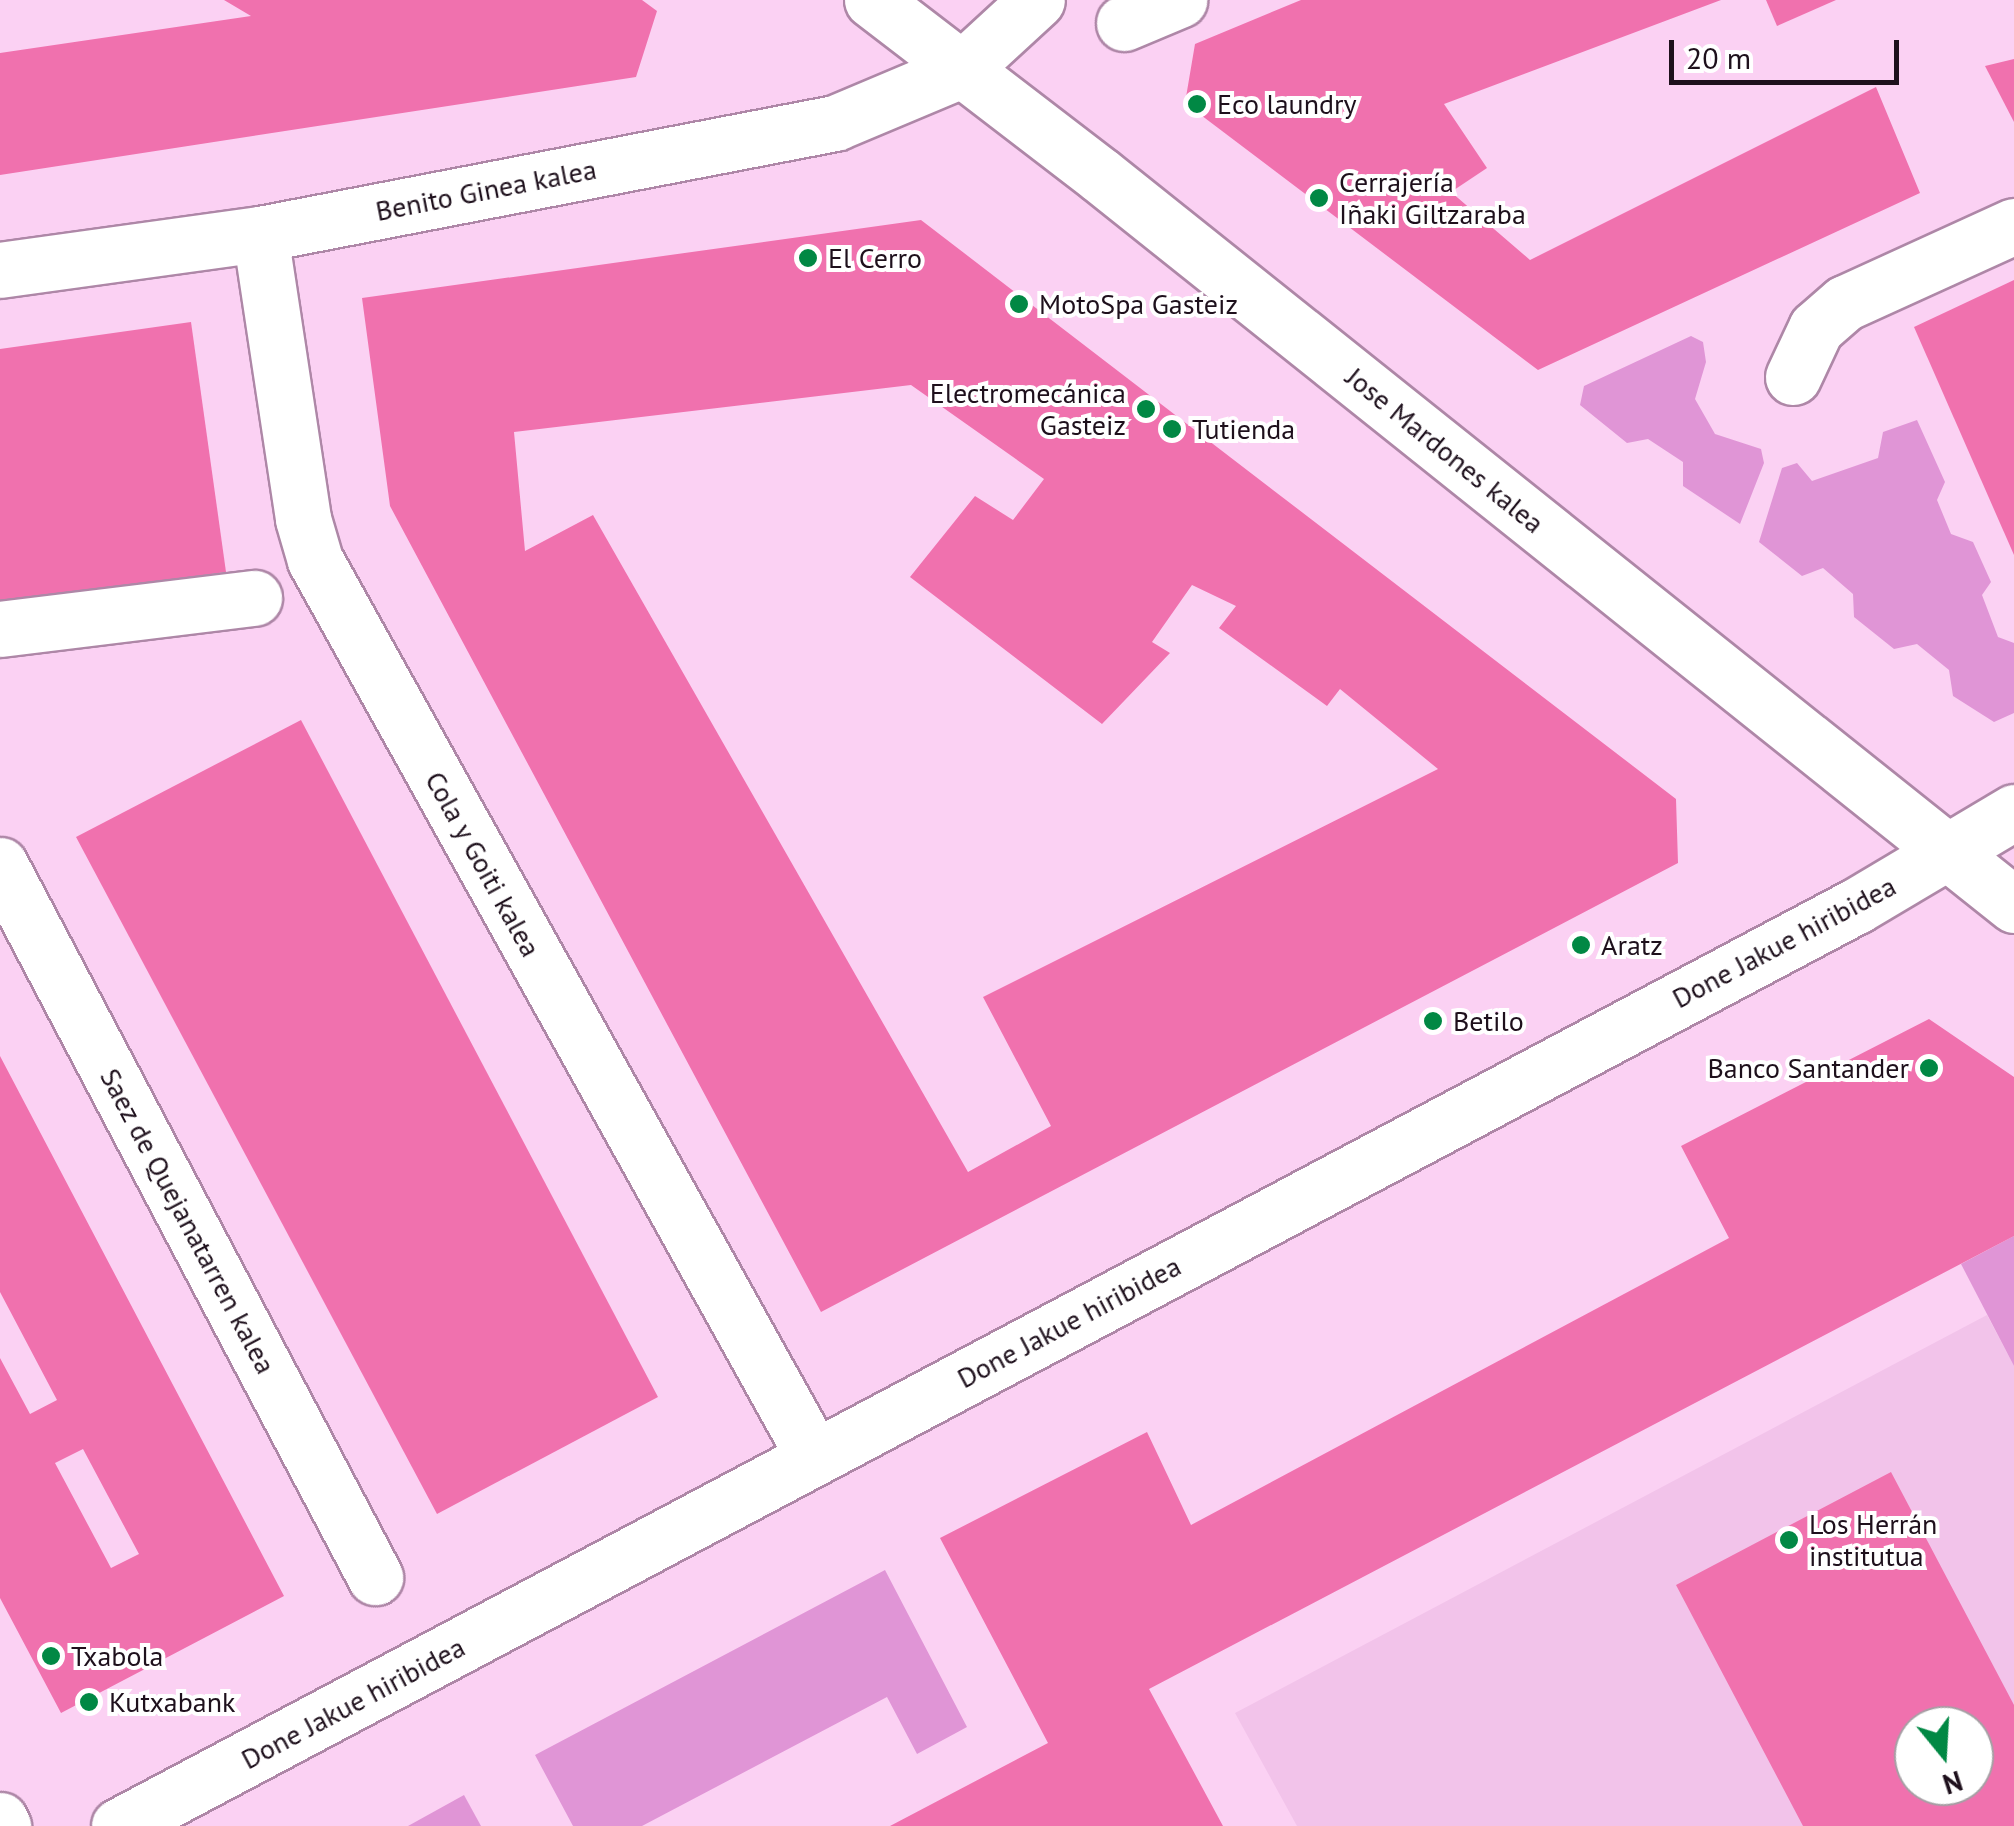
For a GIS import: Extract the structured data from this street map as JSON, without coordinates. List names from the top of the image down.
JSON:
{
  "streets": {
    "street": [
      "Benito Ginea kalea",
      "Jose Mardones kalea",
      "Cola y Goiti kalea",
      "Done Jakue hiribidea",
      "Saez de Quejanatarren kalea"
    ]
  },
  "crossings": [
    ["Benito Ginea kalea", "Jose Mardones kalea"],
    ["Benito Ginea kalea", "Cola y Goiti kalea"],
    ["Jose Mardones kalea", "Done Jakue hiribidea"],
    ["Cola y Goiti kalea", "Done Jakue hiribidea"]
  ],
  "places": [
    "Eco laundry",
    "Cerrajería Iñaki Giltzaraba",
    "El Cerro",
    "MotoSpa Gasteiz",
    "Electromecánica Gasteiz",
    "Tutienda",
    "Aratz",
    "Betilo",
    "Banco Santander",
    "Los Herrán institutua",
    "Txabola",
    "Kutxabank"
  ],
  "scale_bar": "20 m",
  "north": "bottom"
}
